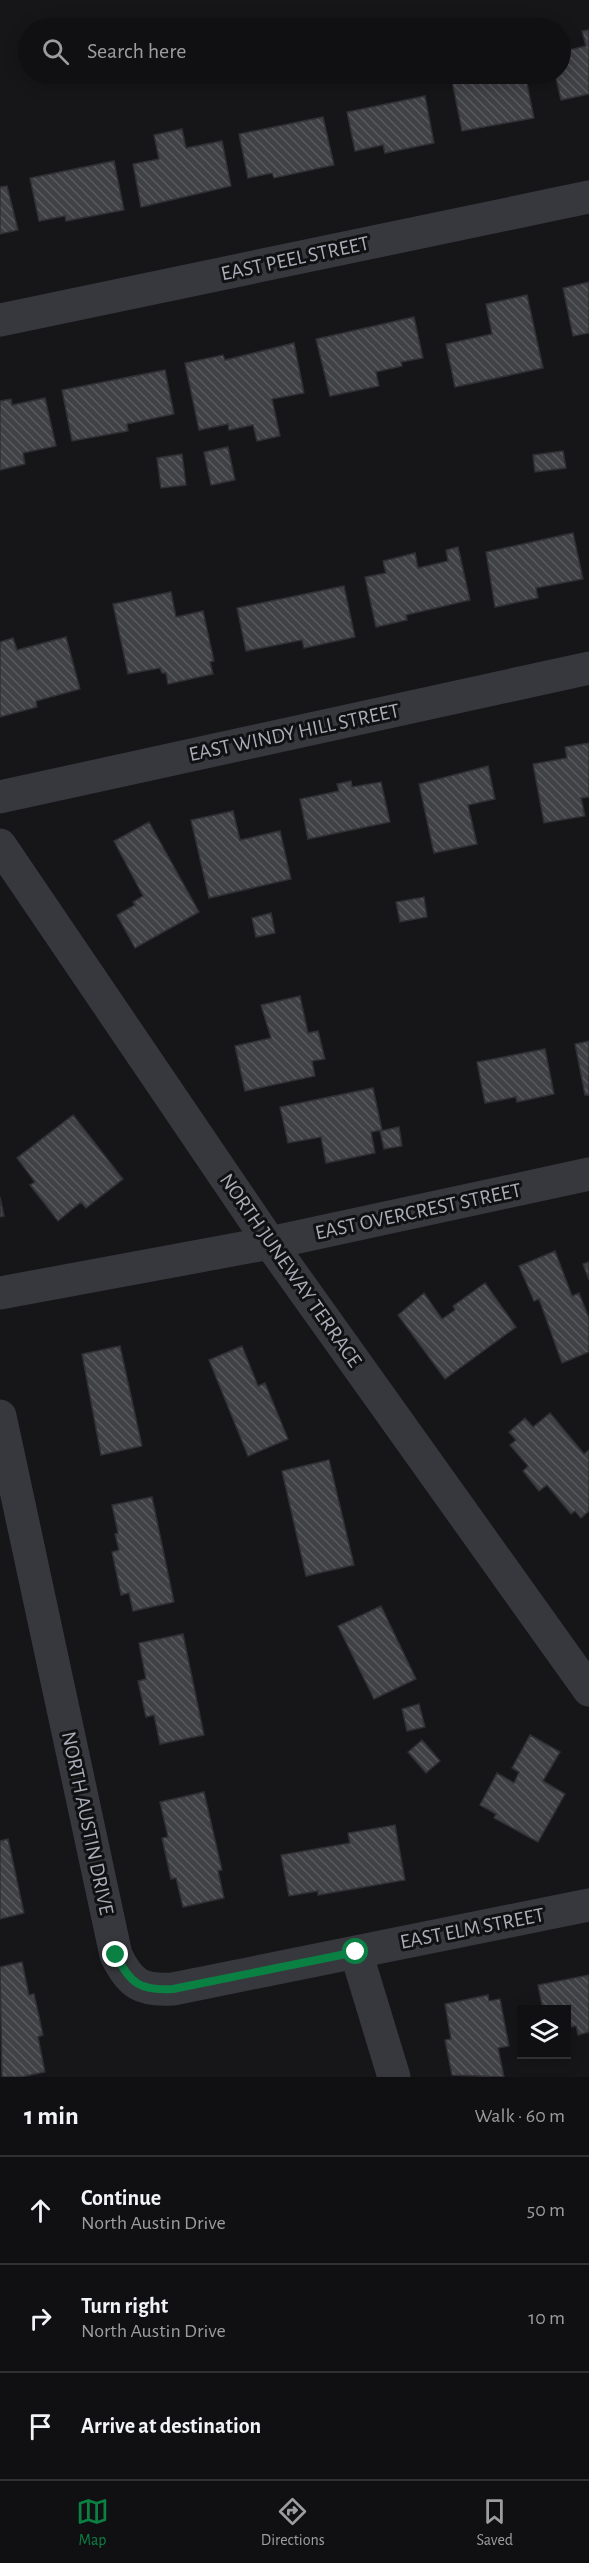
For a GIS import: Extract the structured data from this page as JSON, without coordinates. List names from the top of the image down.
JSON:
{
  "streets": {
    "street": [
      "EAST PEEL STREET",
      "EAST WINDY HILL STREET",
      "EAST OVERCREST STREET",
      "NORTH JUNEWAY TERRACE",
      "NORTH AUSTIN DRIVE",
      "EAST ELM STREET"
    ]
  },
  "crossings": [
    ["EAST OVERCREST STREET", "NORTH JUNEWAY TERRACE"],
    ["NORTH AUSTIN DRIVE", "EAST ELM STREET"]
  ],
  "page": {
    "search": "Search here",
    "heading": ["1 min", "Walk · 60 m"],
    "list": [
      ["Continue", "North Austin Drive", "50 m"],
      ["Turn right", "North Austin Drive", "10 m"],
      "Arrive at destination"
    ],
    "nav": ["Map", "Directions", "Saved"]
  }
}
